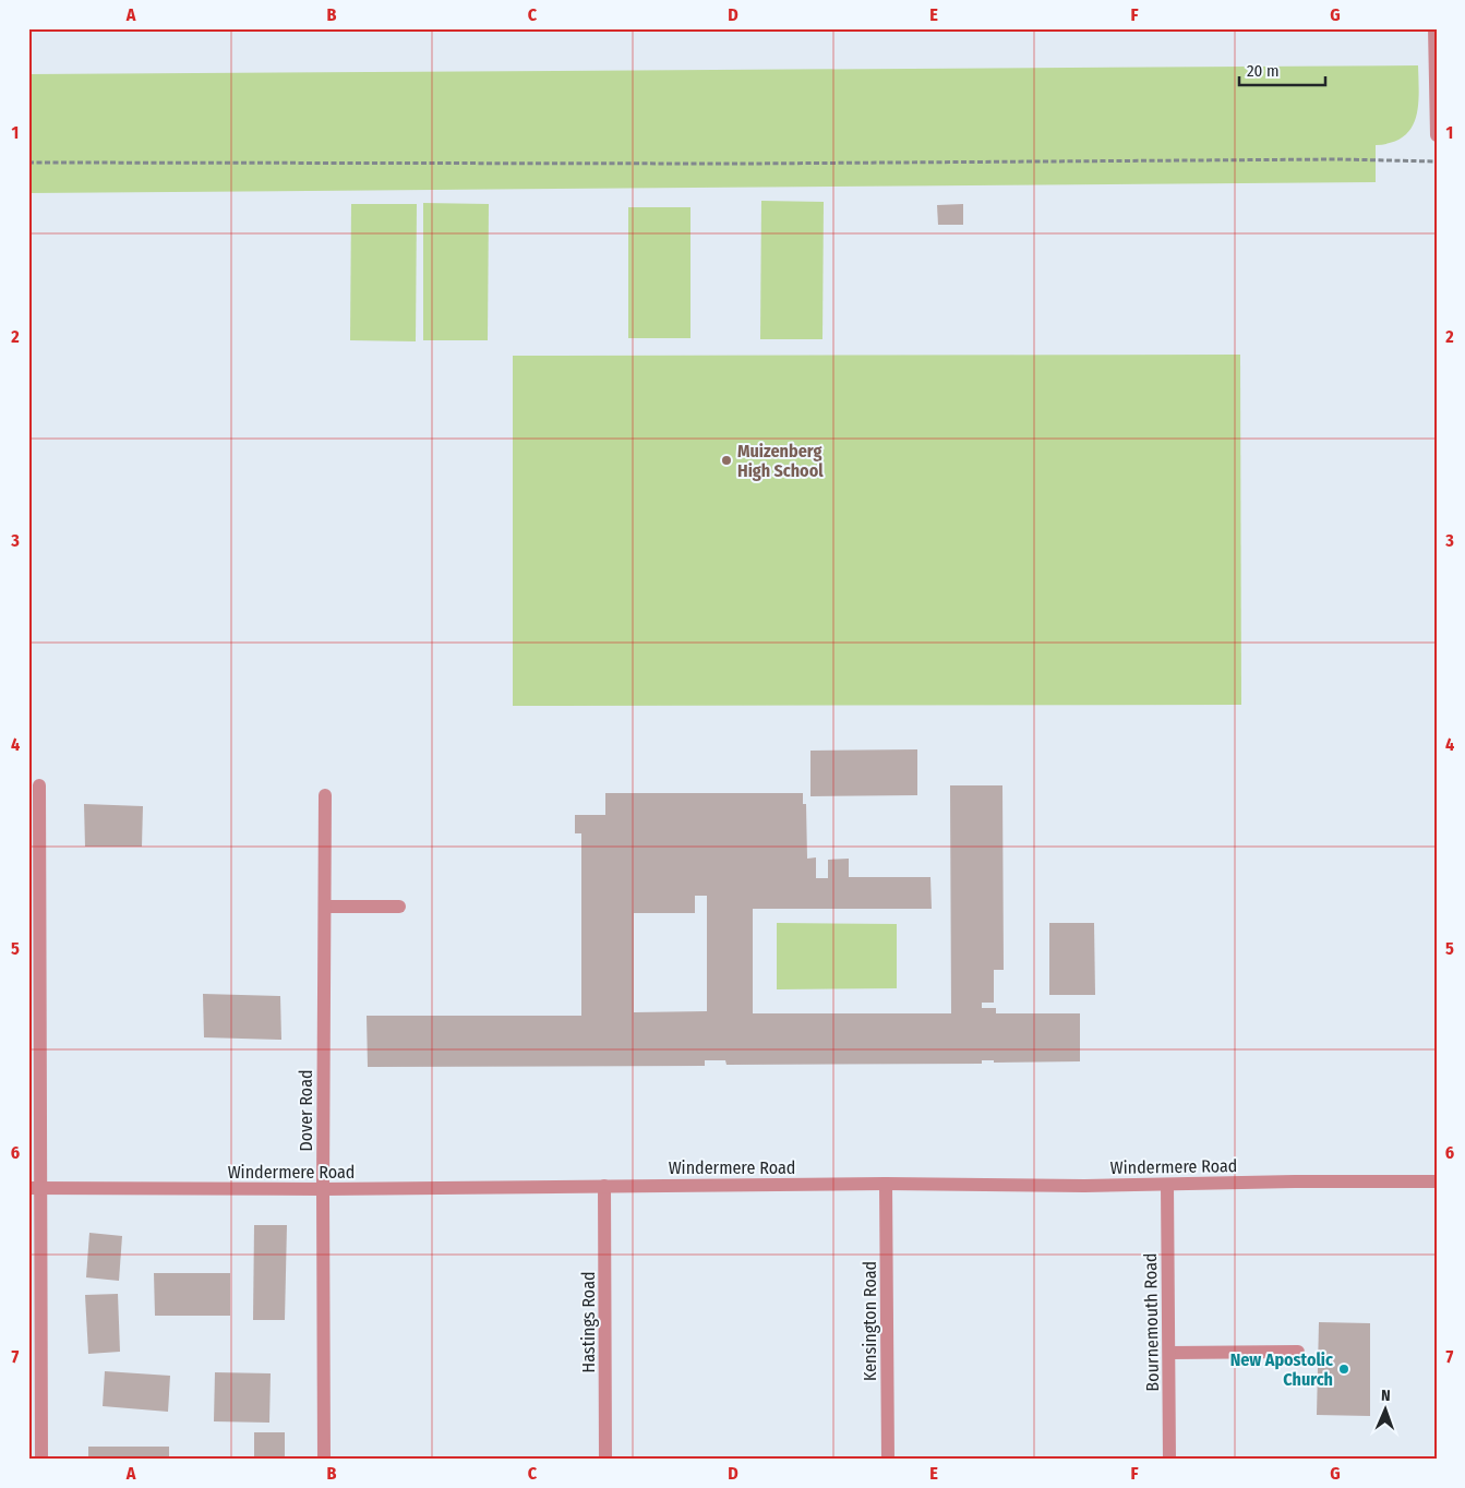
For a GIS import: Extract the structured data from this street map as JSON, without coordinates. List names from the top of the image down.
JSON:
{
  "streets": {
    "street": [
      "Dover Road",
      "Windermere Road",
      "Kensington Road",
      "Hastings Road",
      "Bournemouth Road"
    ]
  },
  "crossings": [
    ["Dover Road", "Windermere Road"],
    ["Windermere Road", "Kensington Road"],
    ["Windermere Road", "Hastings Road"],
    ["Windermere Road", "Bournemouth Road"]
  ],
  "places": ["Muizenberg High School", "New Apostolic Church"],
  "scale_bar": "20 m",
  "north": "top",
  "grid": {
    "columns": [
      "A",
      "B",
      "C",
      "D",
      "E",
      "F",
      "G"
    ],
    "rows": [
      "1",
      "2",
      "3",
      "4",
      "5",
      "6",
      "7"
    ]
  }
}
